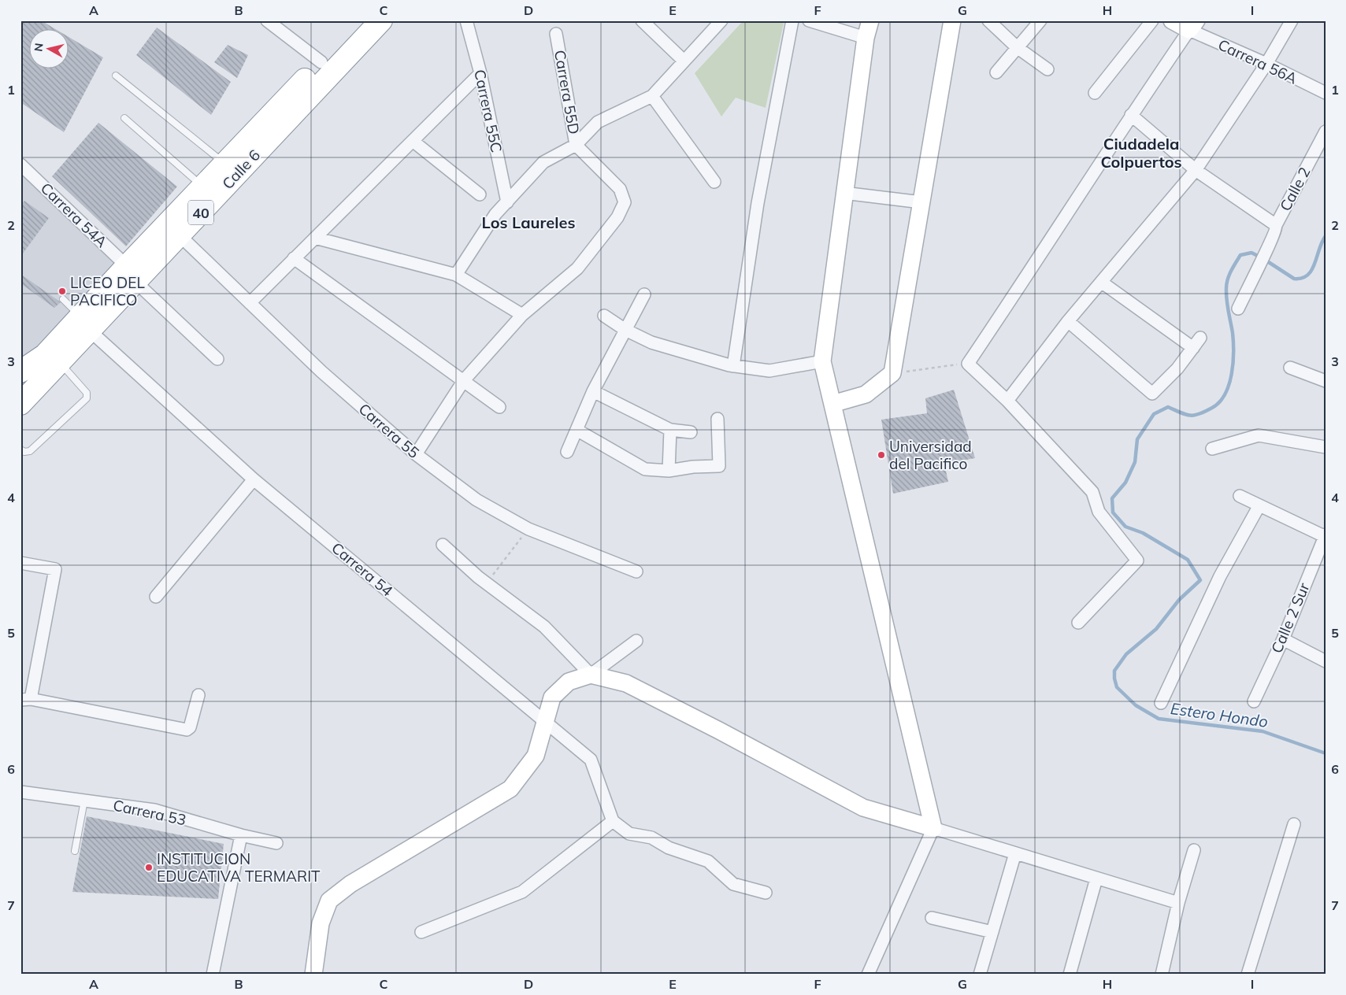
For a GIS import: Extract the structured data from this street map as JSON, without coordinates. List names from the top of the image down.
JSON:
{
  "streets": {
    "highway": ["Calle 6", "40"],
    "street": [
      "Carrera 56A",
      "Carrera 55D",
      "Carrera 55C",
      "Calle 2",
      "Carrera 54A",
      "Carrera 55",
      "Carrera 54",
      "Calle 2 Sur",
      "Carrera 53"
    ]
  },
  "crossings": [
    ["Calle 6", "Carrera 54A"],
    ["Calle 6", "Carrera 55"],
    ["Calle 6", "Carrera 54"]
  ],
  "districts": ["Ciudadela Colpuertos", "Los Laureles"],
  "water": ["Estero Hondo"],
  "places": ["LICEO DEL PACIFICO", "Universidad del Pacifico", "INSTITUCION EDUCATIVA TERMARIT"],
  "north": "left",
  "grid": {
    "columns": [
      "A",
      "B",
      "C",
      "D",
      "E",
      "F",
      "G",
      "H",
      "I"
    ],
    "rows": [
      "1",
      "2",
      "3",
      "4",
      "5",
      "6",
      "7"
    ]
  }
}
